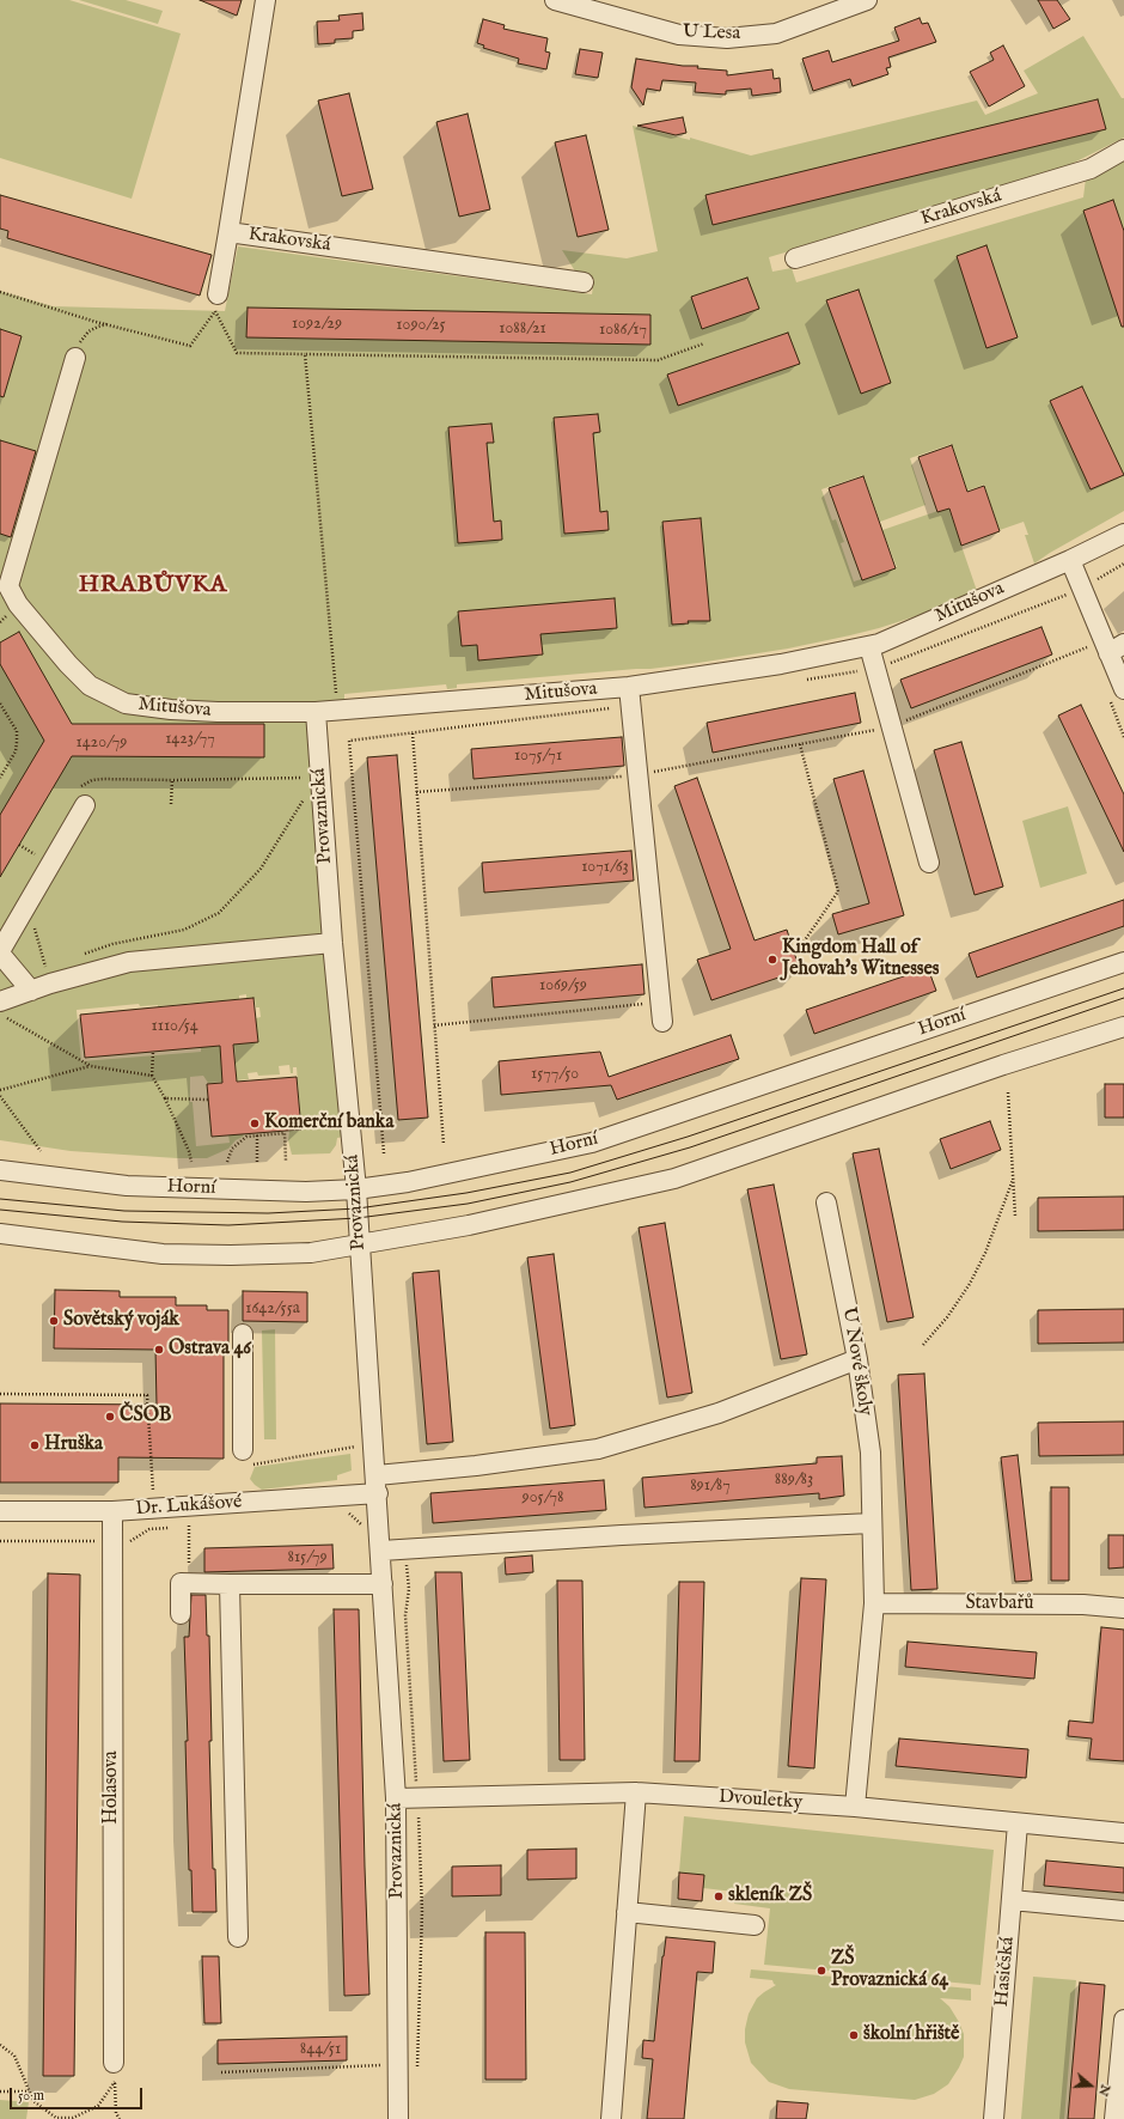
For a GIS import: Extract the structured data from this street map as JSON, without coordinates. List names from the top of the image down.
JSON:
{
  "streets": {
    "street": [
      "U Lesa",
      "Krakovská",
      "Mitušova",
      "Provaznická",
      "Horní",
      "U Nové školy",
      "Dr. Lukášové",
      "Stavbařů",
      "Holasova",
      "Dvouletky",
      "Hasičská"
    ]
  },
  "crossings": [
    ["Mitušova", "Provaznická"],
    ["Provaznická", "Horní"],
    ["Provaznická", "Dr. Lukášové"],
    ["Provaznická", "Dvouletky"],
    ["U Nové školy", "Dr. Lukášové"],
    ["U Nové školy", "Stavbařů"],
    ["U Nové školy", "Dvouletky"],
    ["Dr. Lukášové", "Holasova"],
    ["Dvouletky", "Hasičská"]
  ],
  "districts": ["HRABŮVKA"],
  "places": [
    "Kingdom Hall of Jehovah's Witnesses",
    "Komerční banka",
    "Sovětský voják",
    "Ostrava 46",
    "ČSOB",
    "Hruška",
    "skleník ZŠ",
    "ZŠ Provaznická 64",
    "školní hřiště"
  ],
  "house_numbers": [
    "1092/29",
    "1090/25",
    "1088/21",
    "1086/17",
    "1423/77",
    "1420/79",
    "1075/71",
    "1071/63",
    "1069/59",
    "1110/54",
    "1577/50",
    "1642/55a",
    "889/83",
    "891/87",
    "905/78",
    "815/79",
    "844/51"
  ],
  "scale_bar": "50 m",
  "north": "right"
}
